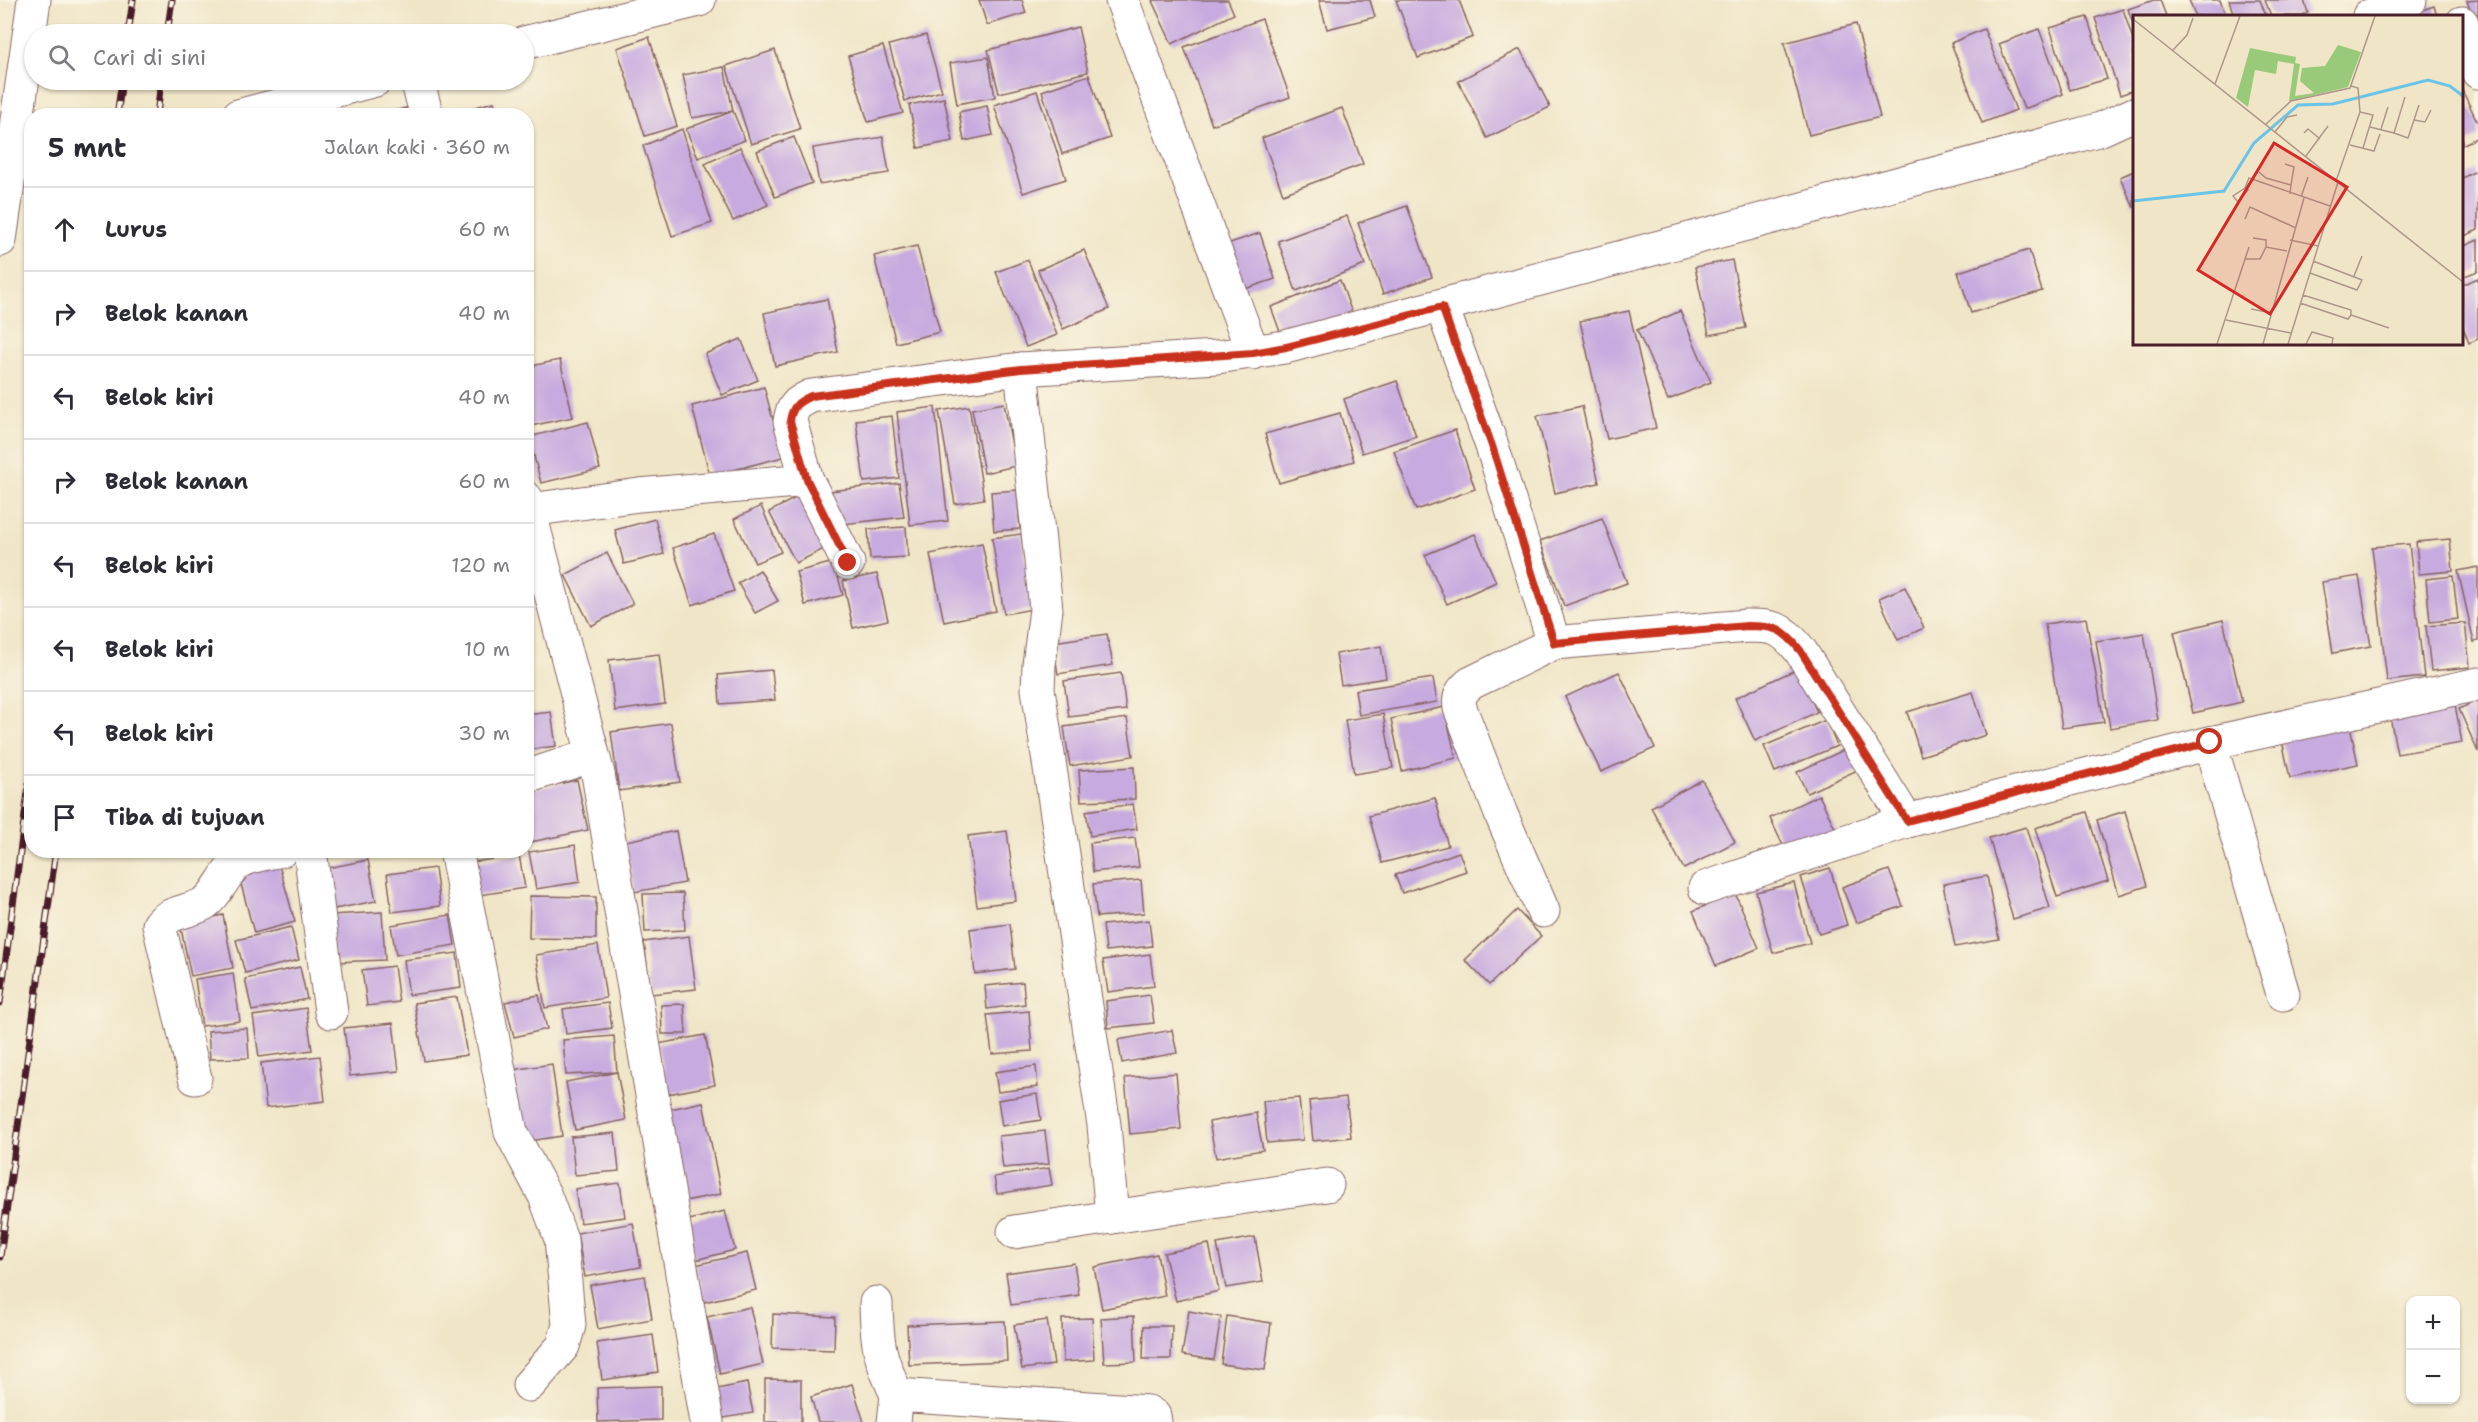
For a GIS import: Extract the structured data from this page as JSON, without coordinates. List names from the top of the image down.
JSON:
{
  "page": {
    "search": "Cari di sini",
    "heading": ["5 mnt", "Jalan kaki · 360 m"],
    "list": [
      ["Lurus", "60 m"],
      ["Belok kanan", "40 m"],
      ["Belok kiri", "40 m"],
      ["Belok kanan", "60 m"],
      ["Belok kiri", "120 m"],
      ["Belok kiri", "10 m"],
      ["Belok kiri", "30 m"],
      "Tiba di tujuan"
    ],
    "map_buttons": ["+", "−"]
  }
}
